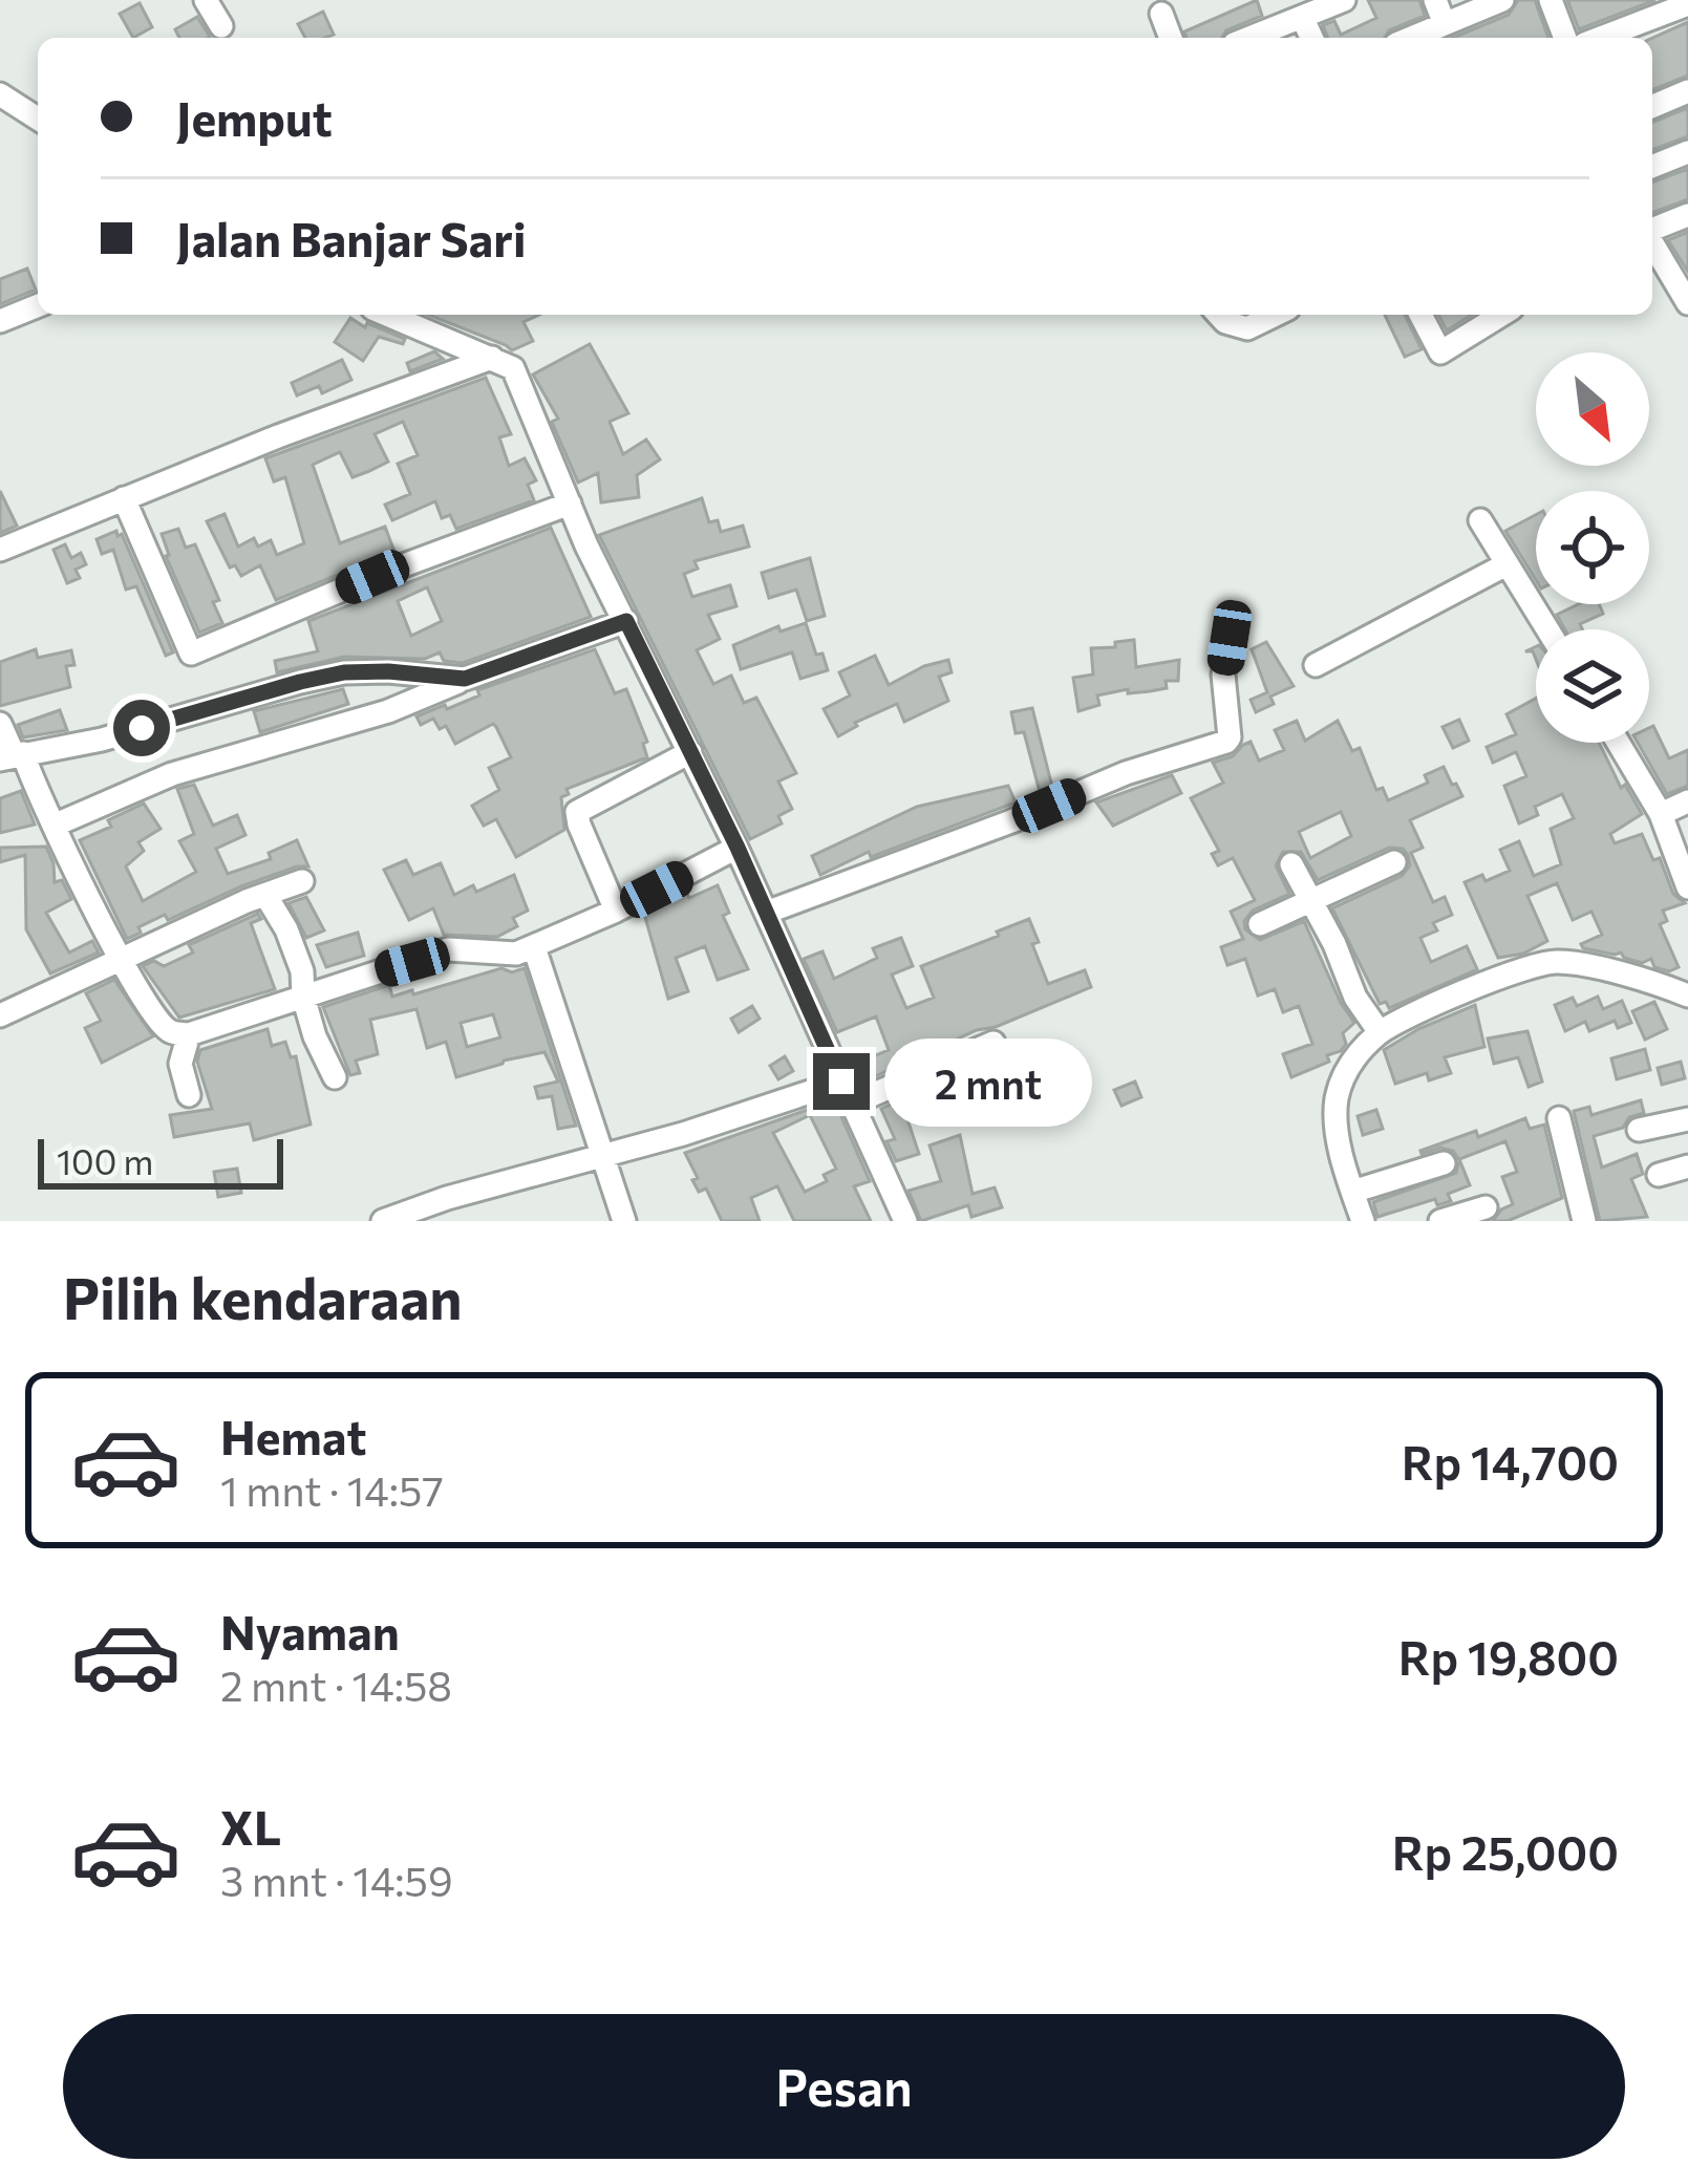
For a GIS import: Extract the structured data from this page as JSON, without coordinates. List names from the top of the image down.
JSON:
{
  "scale_bar": "100 m",
  "north": "bottom right",
  "page": {
    "banner": ["Jemput", "Jalan Banjar Sari"],
    "bubble": "2 mnt",
    "scale": "100 m",
    "heading": "Pilih kendaraan",
    "list": [
      {
        "name": "Hemat",
        "note": "1 mnt · 14:57",
        "value": "Rp 14,700"
      },
      {
        "name": "Nyaman",
        "note": "2 mnt · 14:58",
        "value": "Rp 19,800"
      },
      {
        "name": "XL",
        "note": "3 mnt · 14:59",
        "value": "Rp 25,000"
      }
    ],
    "buttons": "Pesan"
  }
}
